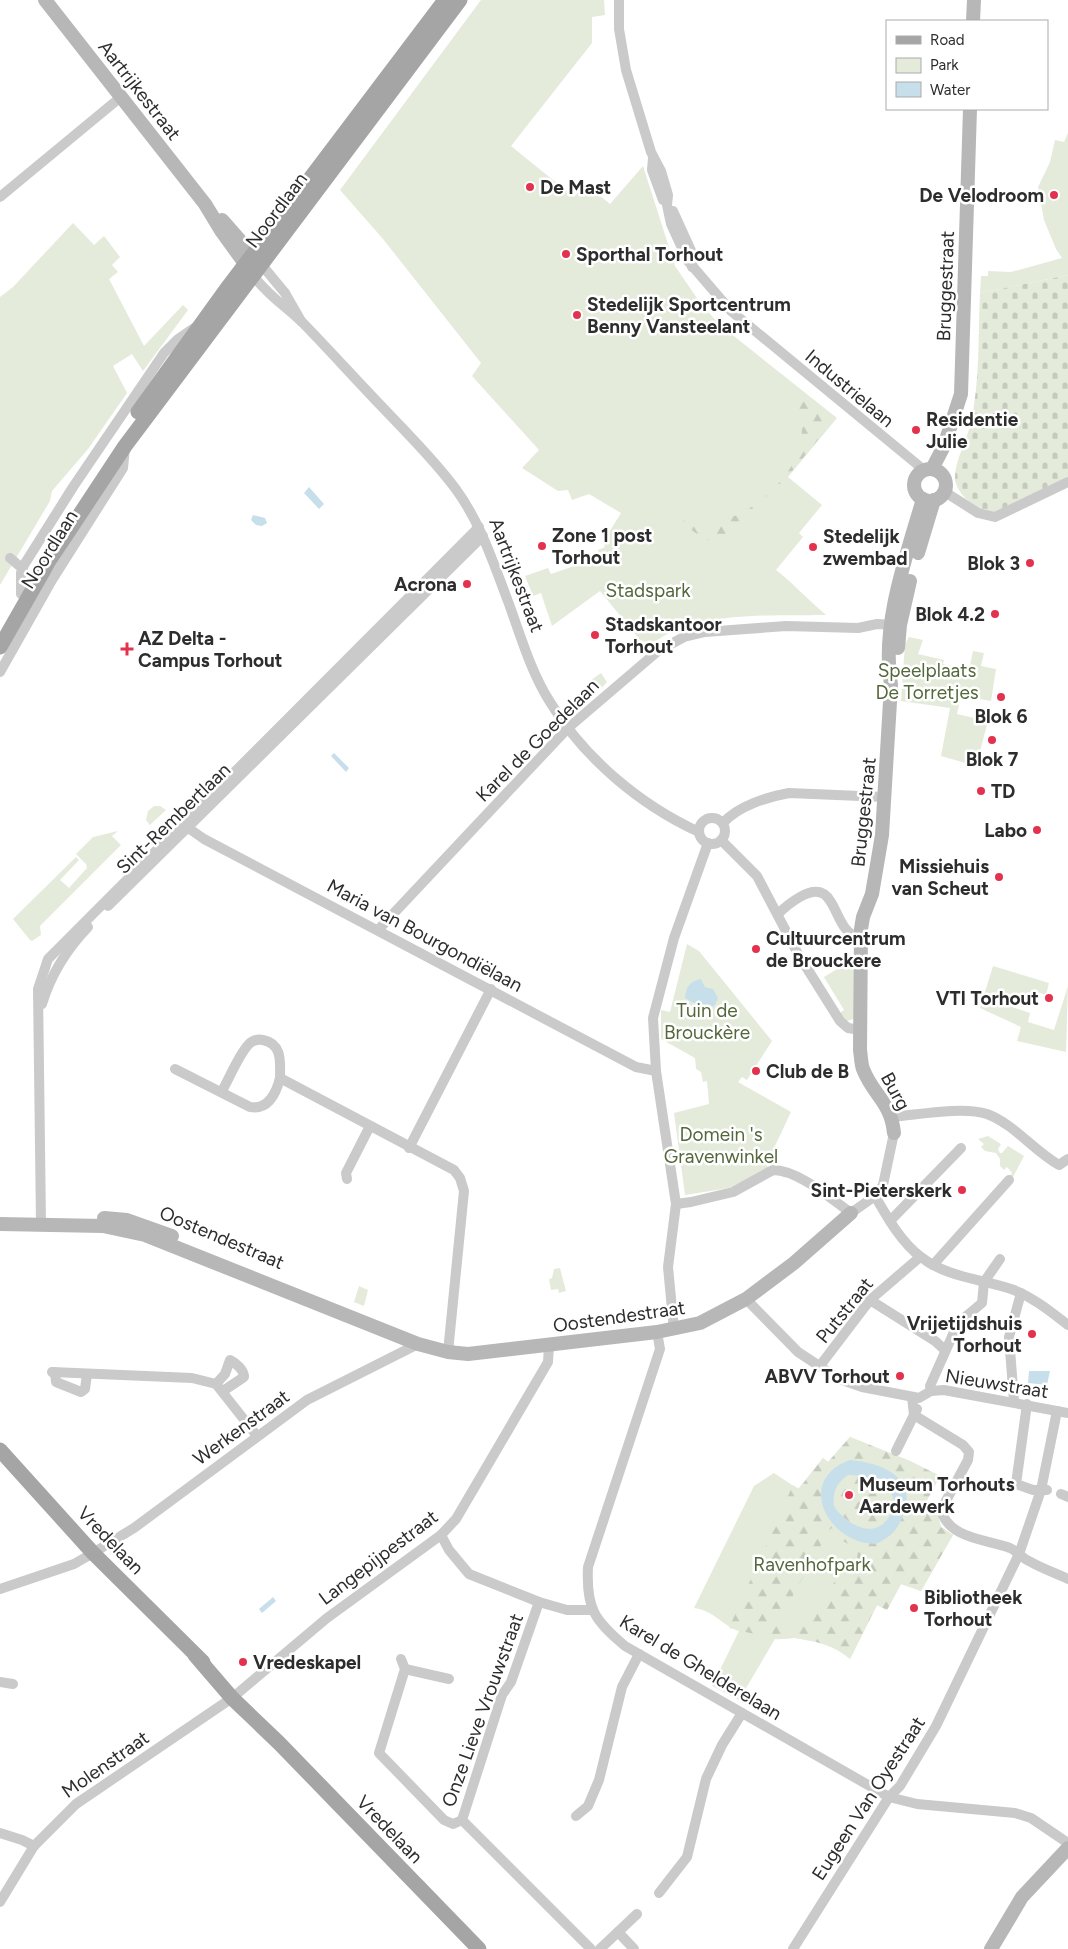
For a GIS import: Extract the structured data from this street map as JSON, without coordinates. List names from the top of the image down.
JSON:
{
  "streets": {
    "main road": ["Noordlaan", "Vredelaan"],
    "street": [
      "Aartrijkestraat",
      "Bruggestraat",
      "Industrielaan",
      "Karel de Goedelaan",
      "Sint-Rembertlaan",
      "Maria van Bourgondiëlaan",
      "Burg",
      "Oostendestraat",
      "Putstraat",
      "Nieuwstraat",
      "Werkenstraat",
      "Langepijpestraat",
      "Karel de Ghelderelaan",
      "Onze Lieve Vrouwstraat",
      "Molenstraat",
      "Eugeen Van Oyestraat"
    ]
  },
  "crossings": [
    ["Aartrijkestraat", "Noordlaan"],
    ["Aartrijkestraat", "Karel de Goedelaan"],
    ["Aartrijkestraat", "Sint-Rembertlaan"],
    ["Bruggestraat", "Industrielaan"],
    ["Bruggestraat", "Karel de Goedelaan"],
    ["Bruggestraat", "Burg"],
    ["Karel de Goedelaan", "Maria van Bourgondiëlaan"],
    ["Sint-Rembertlaan", "Maria van Bourgondiëlaan"],
    ["Sint-Rembertlaan", "Oostendestraat"],
    ["Burg", "Oostendestraat"],
    ["Oostendestraat", "Werkenstraat"],
    ["Oostendestraat", "Langepijpestraat"],
    ["Oostendestraat", "Karel de Ghelderelaan"],
    ["Nieuwstraat", "Eugeen Van Oyestraat"],
    ["Werkenstraat", "Vredelaan"],
    ["Vredelaan", "Langepijpestraat"],
    ["Vredelaan", "Molenstraat"],
    ["Langepijpestraat", "Onze Lieve Vrouwstraat"],
    ["Langepijpestraat", "Molenstraat"],
    ["Karel de Ghelderelaan", "Onze Lieve Vrouwstraat"],
    ["Karel de Ghelderelaan", "Eugeen Van Oyestraat"]
  ],
  "parks": [
    "Stadspark",
    "Speelplaats De Torretjes",
    "Tuin de Brouckère",
    "Domein 's Gravenwinkel",
    "Ravenhofpark"
  ],
  "places": {
    "other": [
      "De Mast",
      "De Velodroom",
      "Sporthal Torhout",
      "Stedelijk Sportcentrum Benny Vansteelant",
      "Residentie Julie",
      "Zone 1 post Torhout",
      "Stedelijk zwembad",
      "Blok 3",
      "Acrona",
      "Blok 4.2",
      "Stadskantoor Torhout",
      "Blok 6",
      "Blok 7",
      "TD",
      "Labo",
      "Missiehuis van Scheut",
      "Cultuurcentrum de Brouckere",
      "VTI Torhout",
      "Club de B",
      "Sint-Pieterskerk",
      "Vrijetijdshuis Torhout",
      "ABVV Torhout",
      "Museum Torhouts Aardewerk",
      "Bibliotheek Torhout",
      "Vredeskapel"
    ],
    "health": ["AZ Delta - Campus Torhout"]
  },
  "legend": ["Road", "Park", "Water"]
}
